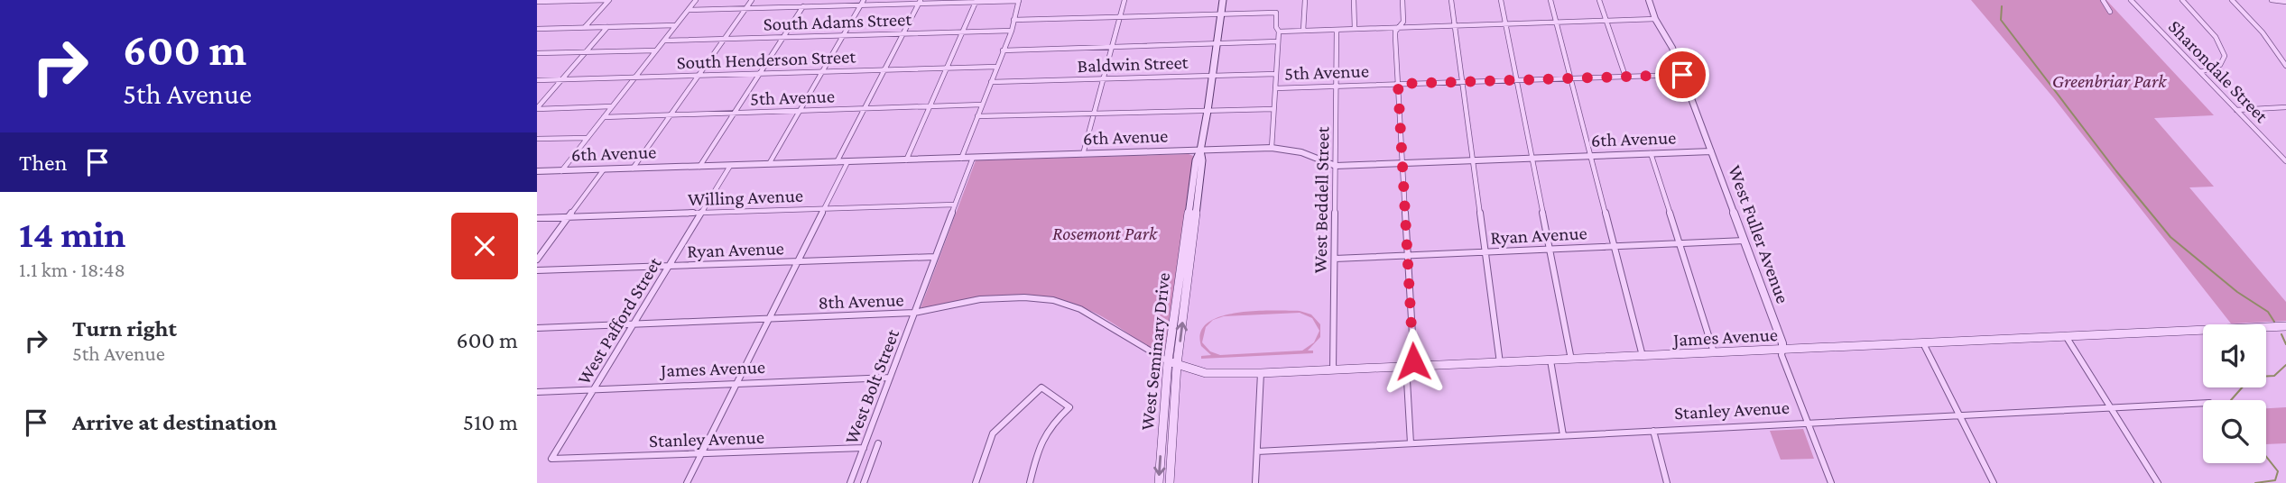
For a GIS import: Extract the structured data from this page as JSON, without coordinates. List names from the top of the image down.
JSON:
{
  "streets": {
    "main road": ["James Avenue", "West Seminary Drive"],
    "street": [
      "South Adams Street",
      "South Henderson Street",
      "Baldwin Street",
      "Sharondale Street",
      "5th Avenue",
      "6th Avenue",
      "Willing Avenue",
      "West Beddell Street",
      "West Fuller Avenue",
      "Ryan Avenue",
      "8th Avenue",
      "West Pafford Street",
      "West Bolt Street",
      "Stanley Avenue"
    ]
  },
  "crossings": [
    ["Baldwin Street", "West Seminary Drive"],
    ["5th Avenue", "West Beddell Street"],
    ["5th Avenue", "West Fuller Avenue"],
    ["5th Avenue", "West Seminary Drive"],
    ["6th Avenue", "West Beddell Street"],
    ["6th Avenue", "West Fuller Avenue"],
    ["6th Avenue", "West Pafford Street"],
    ["6th Avenue", "West Seminary Drive"],
    ["6th Avenue", "West Bolt Street"],
    ["Willing Avenue", "West Pafford Street"],
    ["Willing Avenue", "West Bolt Street"],
    ["West Beddell Street", "Ryan Avenue"],
    ["West Beddell Street", "James Avenue"],
    ["West Fuller Avenue", "Ryan Avenue"],
    ["West Fuller Avenue", "James Avenue"],
    ["West Fuller Avenue", "Stanley Avenue"],
    ["Ryan Avenue", "West Pafford Street"],
    ["Ryan Avenue", "West Bolt Street"],
    ["8th Avenue", "West Pafford Street"],
    ["8th Avenue", "James Avenue"],
    ["8th Avenue", "West Seminary Drive"],
    ["8th Avenue", "West Bolt Street"],
    ["West Pafford Street", "James Avenue"],
    ["West Pafford Street", "Stanley Avenue"],
    ["James Avenue", "West Seminary Drive"],
    ["James Avenue", "West Bolt Street"],
    ["West Bolt Street", "Stanley Avenue"]
  ],
  "parks": ["Greenbriar Park", "Rosemont Park"],
  "page": {
    "turn": ["600 m", "5th Avenue"],
    "then": "Then",
    "heading": ["14 min", "1.1 km · 18:48"],
    "list": [
      {
        "name": "Turn right",
        "note": "5th Avenue",
        "value": "600 m"
      },
      {
        "name": "Arrive at destination",
        "value": "510 m"
      }
    ]
  }
}
